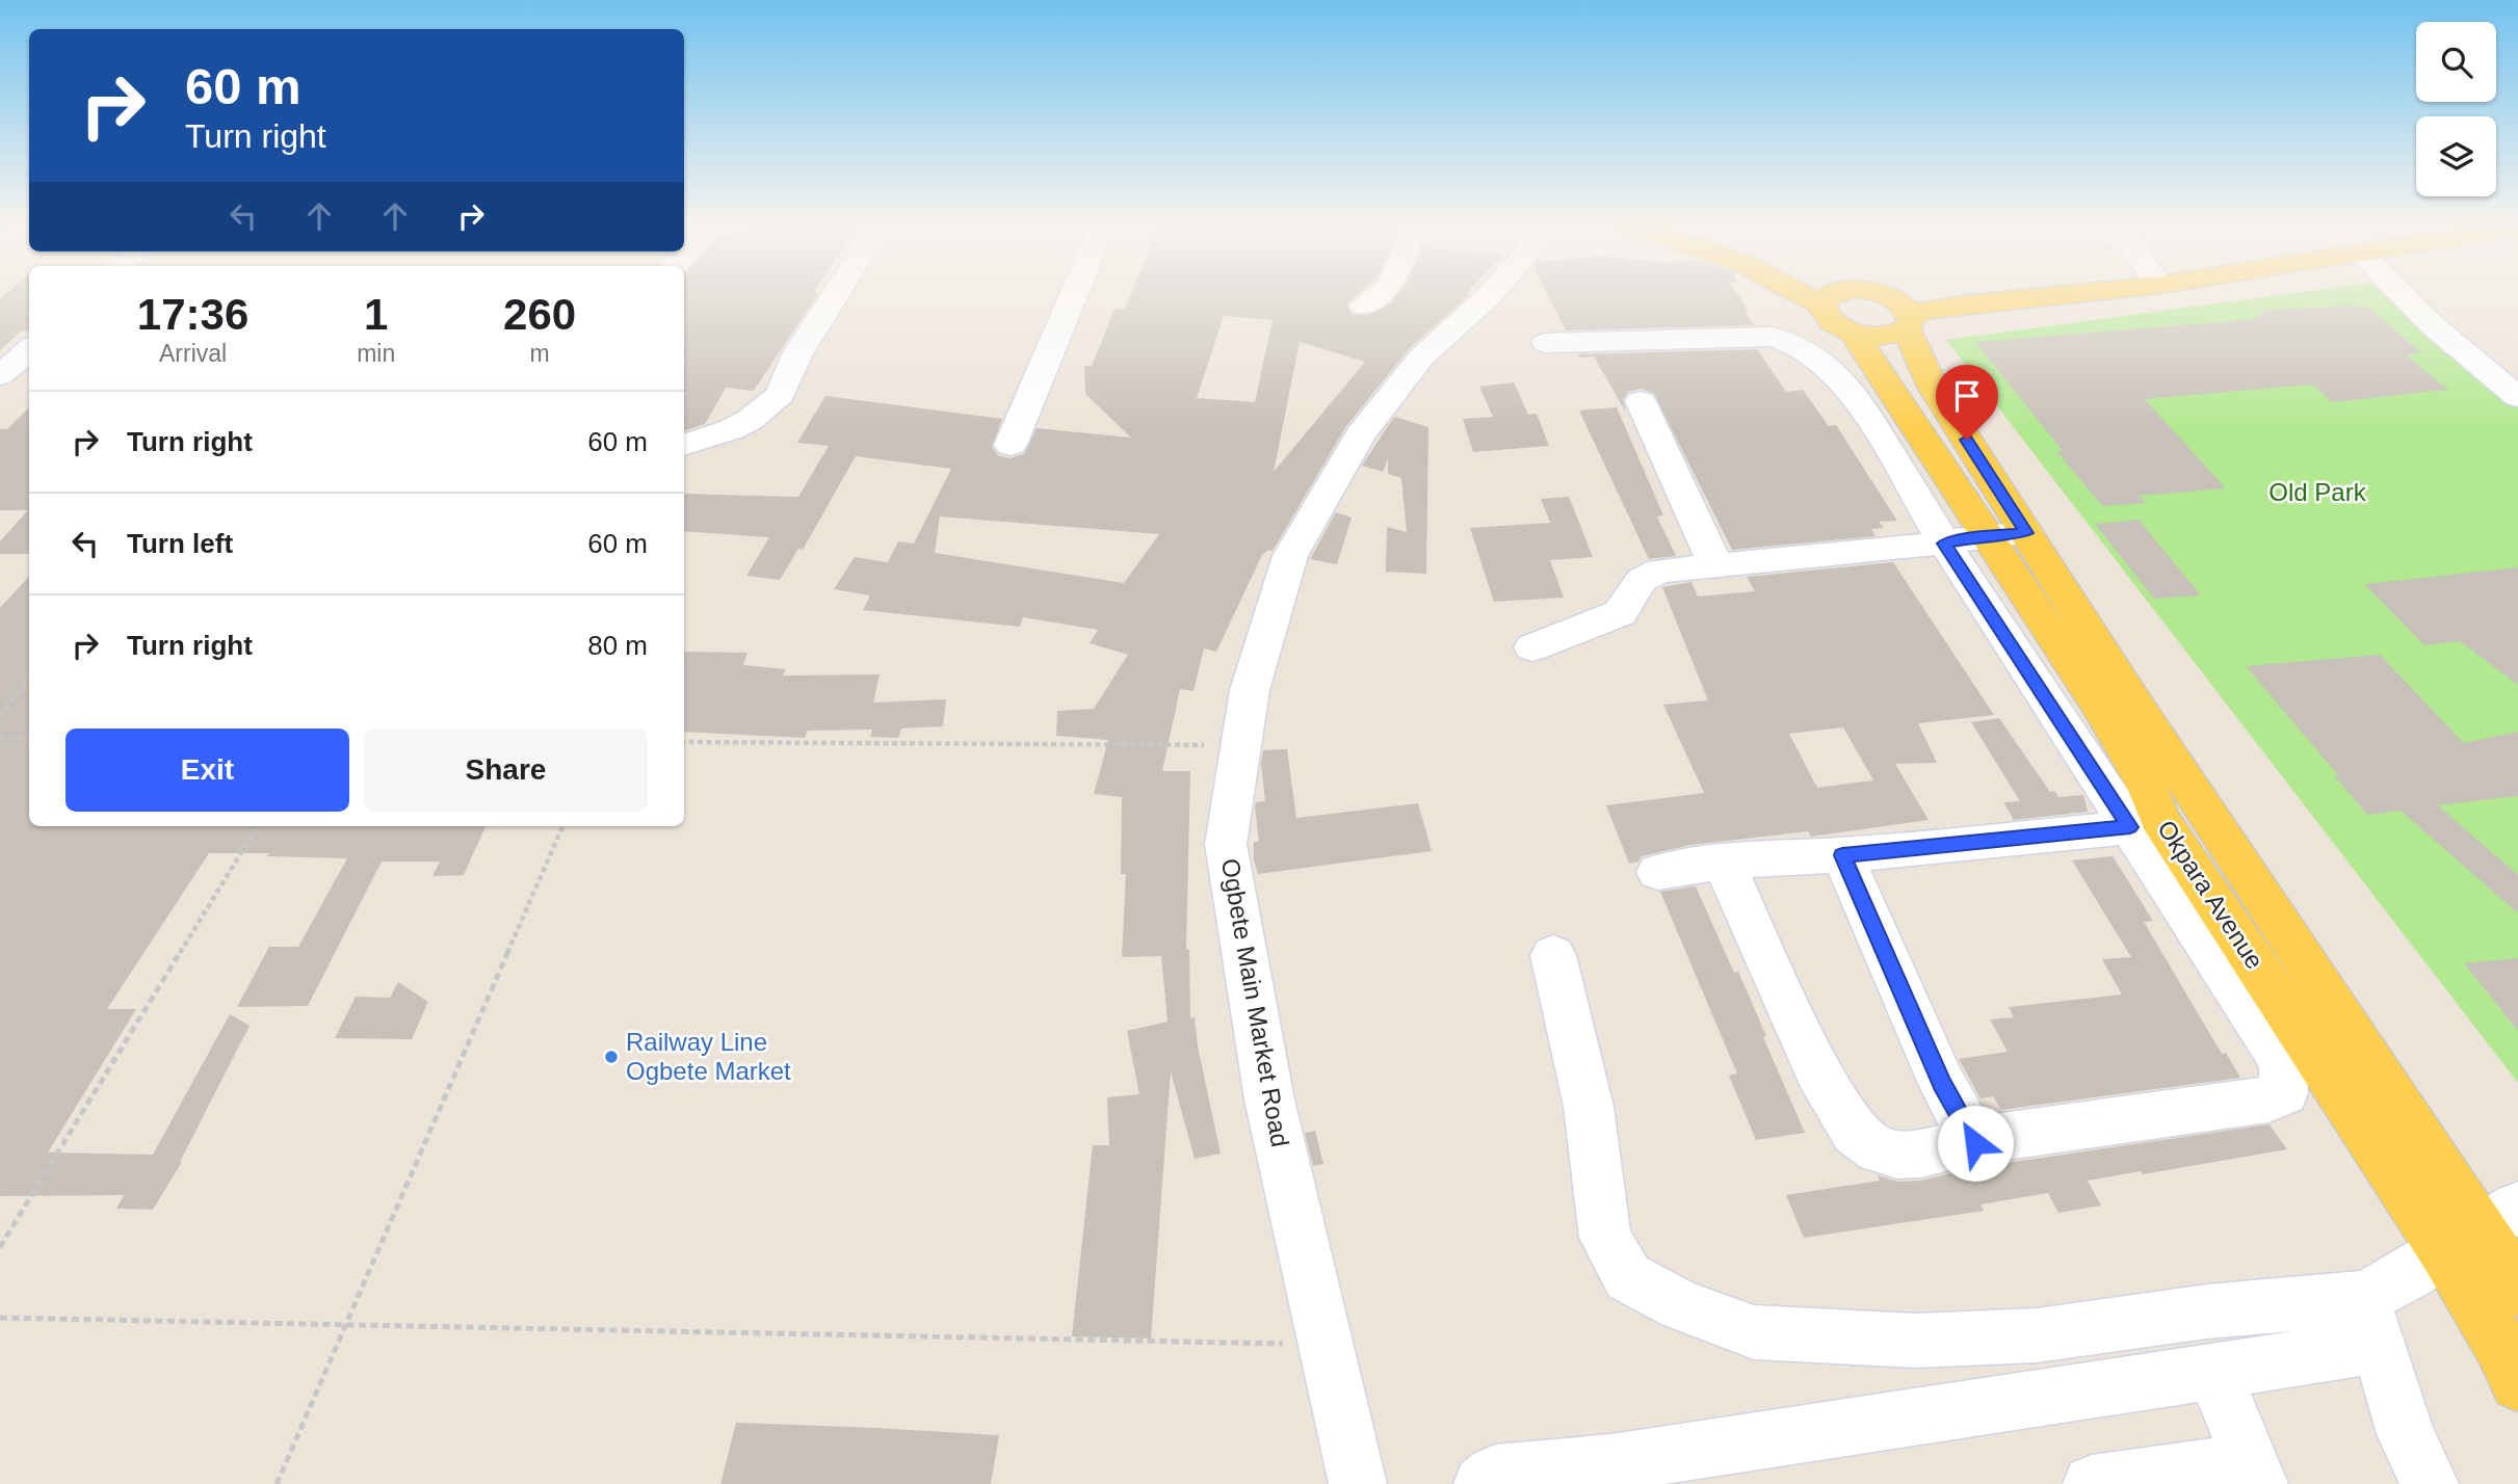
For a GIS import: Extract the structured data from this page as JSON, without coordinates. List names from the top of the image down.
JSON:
{
  "streets": {
    "main road": ["Okpara Avenue"],
    "street": ["Ogbete Main Market Road"]
  },
  "parks": ["Old Park"],
  "places": ["Railway Line Ogbete Market"],
  "page": {
    "turn": ["60 m", "Turn right"],
    "eta": [
      "17:36",
      "Arrival",
      "1",
      "min",
      "260",
      "m"
    ],
    "list": [
      {
        "name": "Turn right",
        "value": "60 m"
      },
      {
        "name": "Turn left",
        "value": "60 m"
      },
      {
        "name": "Turn right",
        "value": "80 m"
      }
    ],
    "buttons": ["Exit", "Share"]
  }
}
